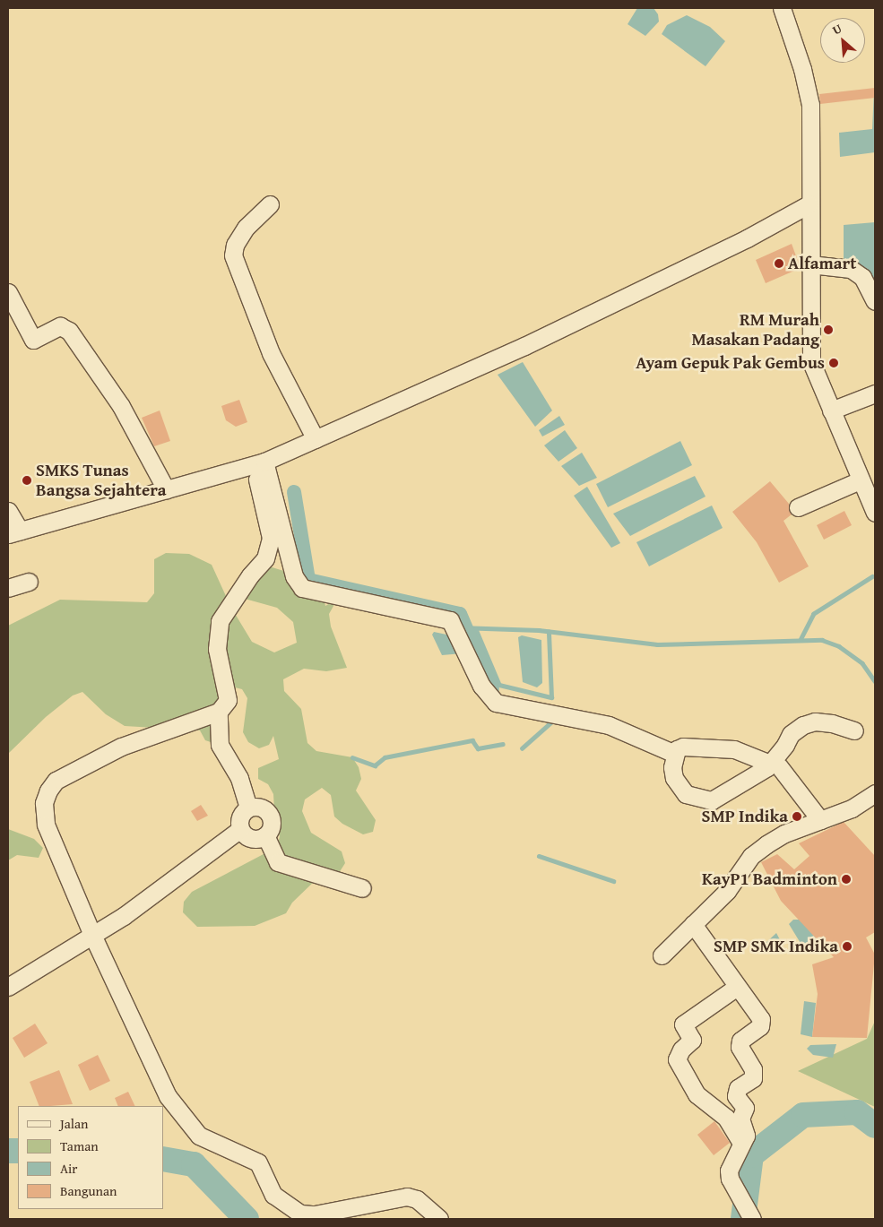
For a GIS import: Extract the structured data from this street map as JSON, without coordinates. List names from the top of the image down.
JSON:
{
  "places": [
    "Alfamart",
    "RM Murah Masakan Padang",
    "Ayam Gepuk Pak Gembus",
    "SMKS Tunas Bangsa Sejahtera",
    "SMP Indika",
    "KayP1 Badminton",
    "SMP SMK Indika"
  ],
  "legend": [
    "Jalan",
    "Taman",
    "Air",
    "Bangunan"
  ],
  "north": "top left"
}
